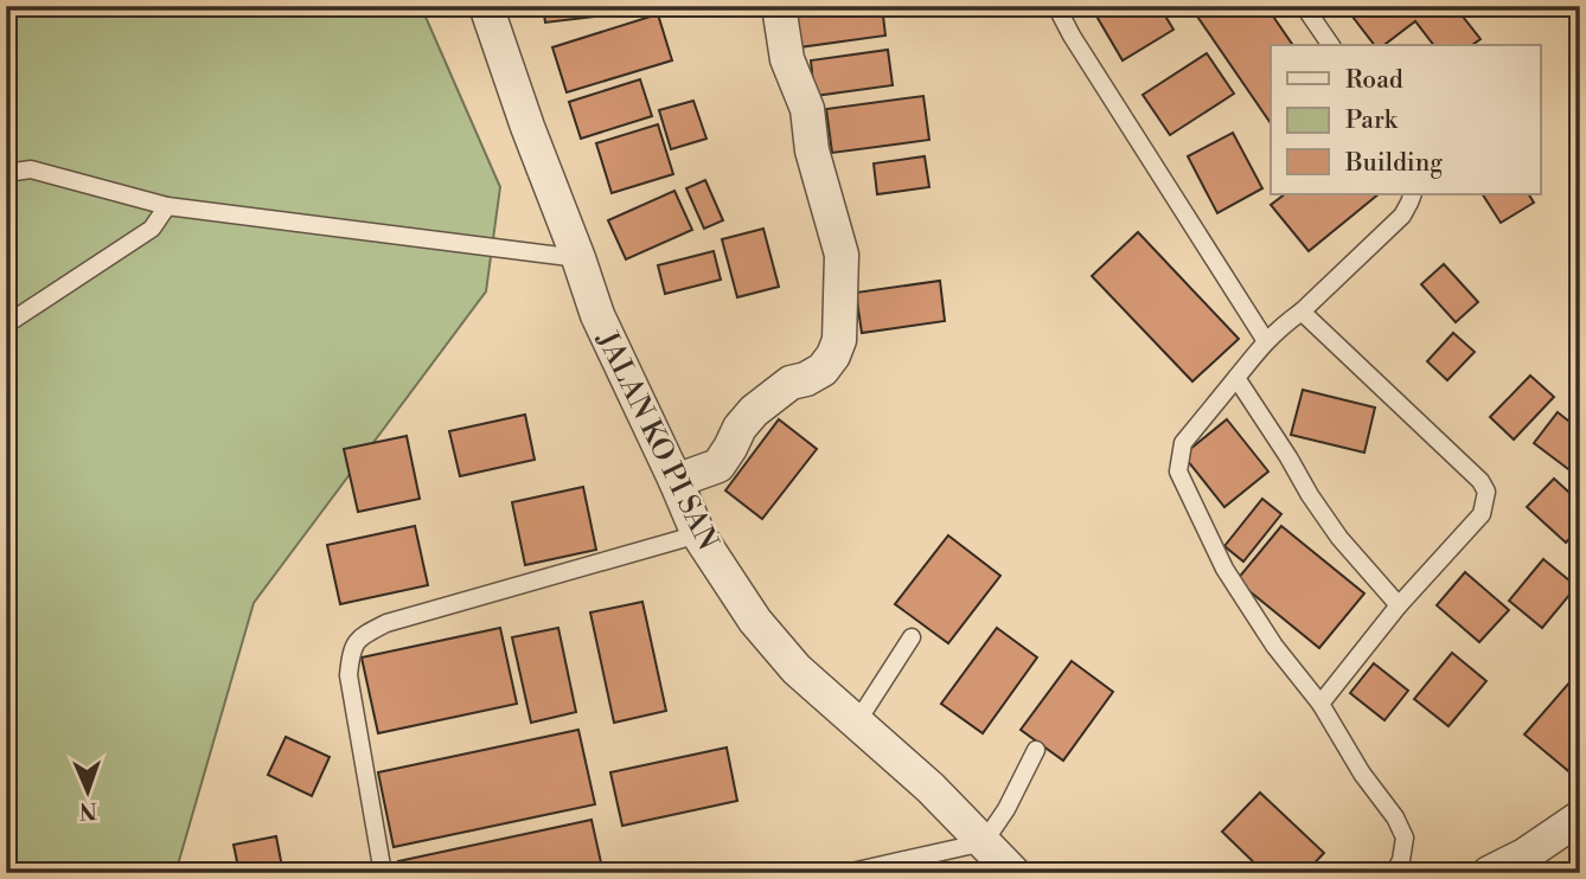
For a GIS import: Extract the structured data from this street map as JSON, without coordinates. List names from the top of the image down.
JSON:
{
  "streets": {
    "street": ["JALAN KO PI SAN"]
  },
  "legend": ["Road", "Park", "Building"],
  "north": "bottom"
}
